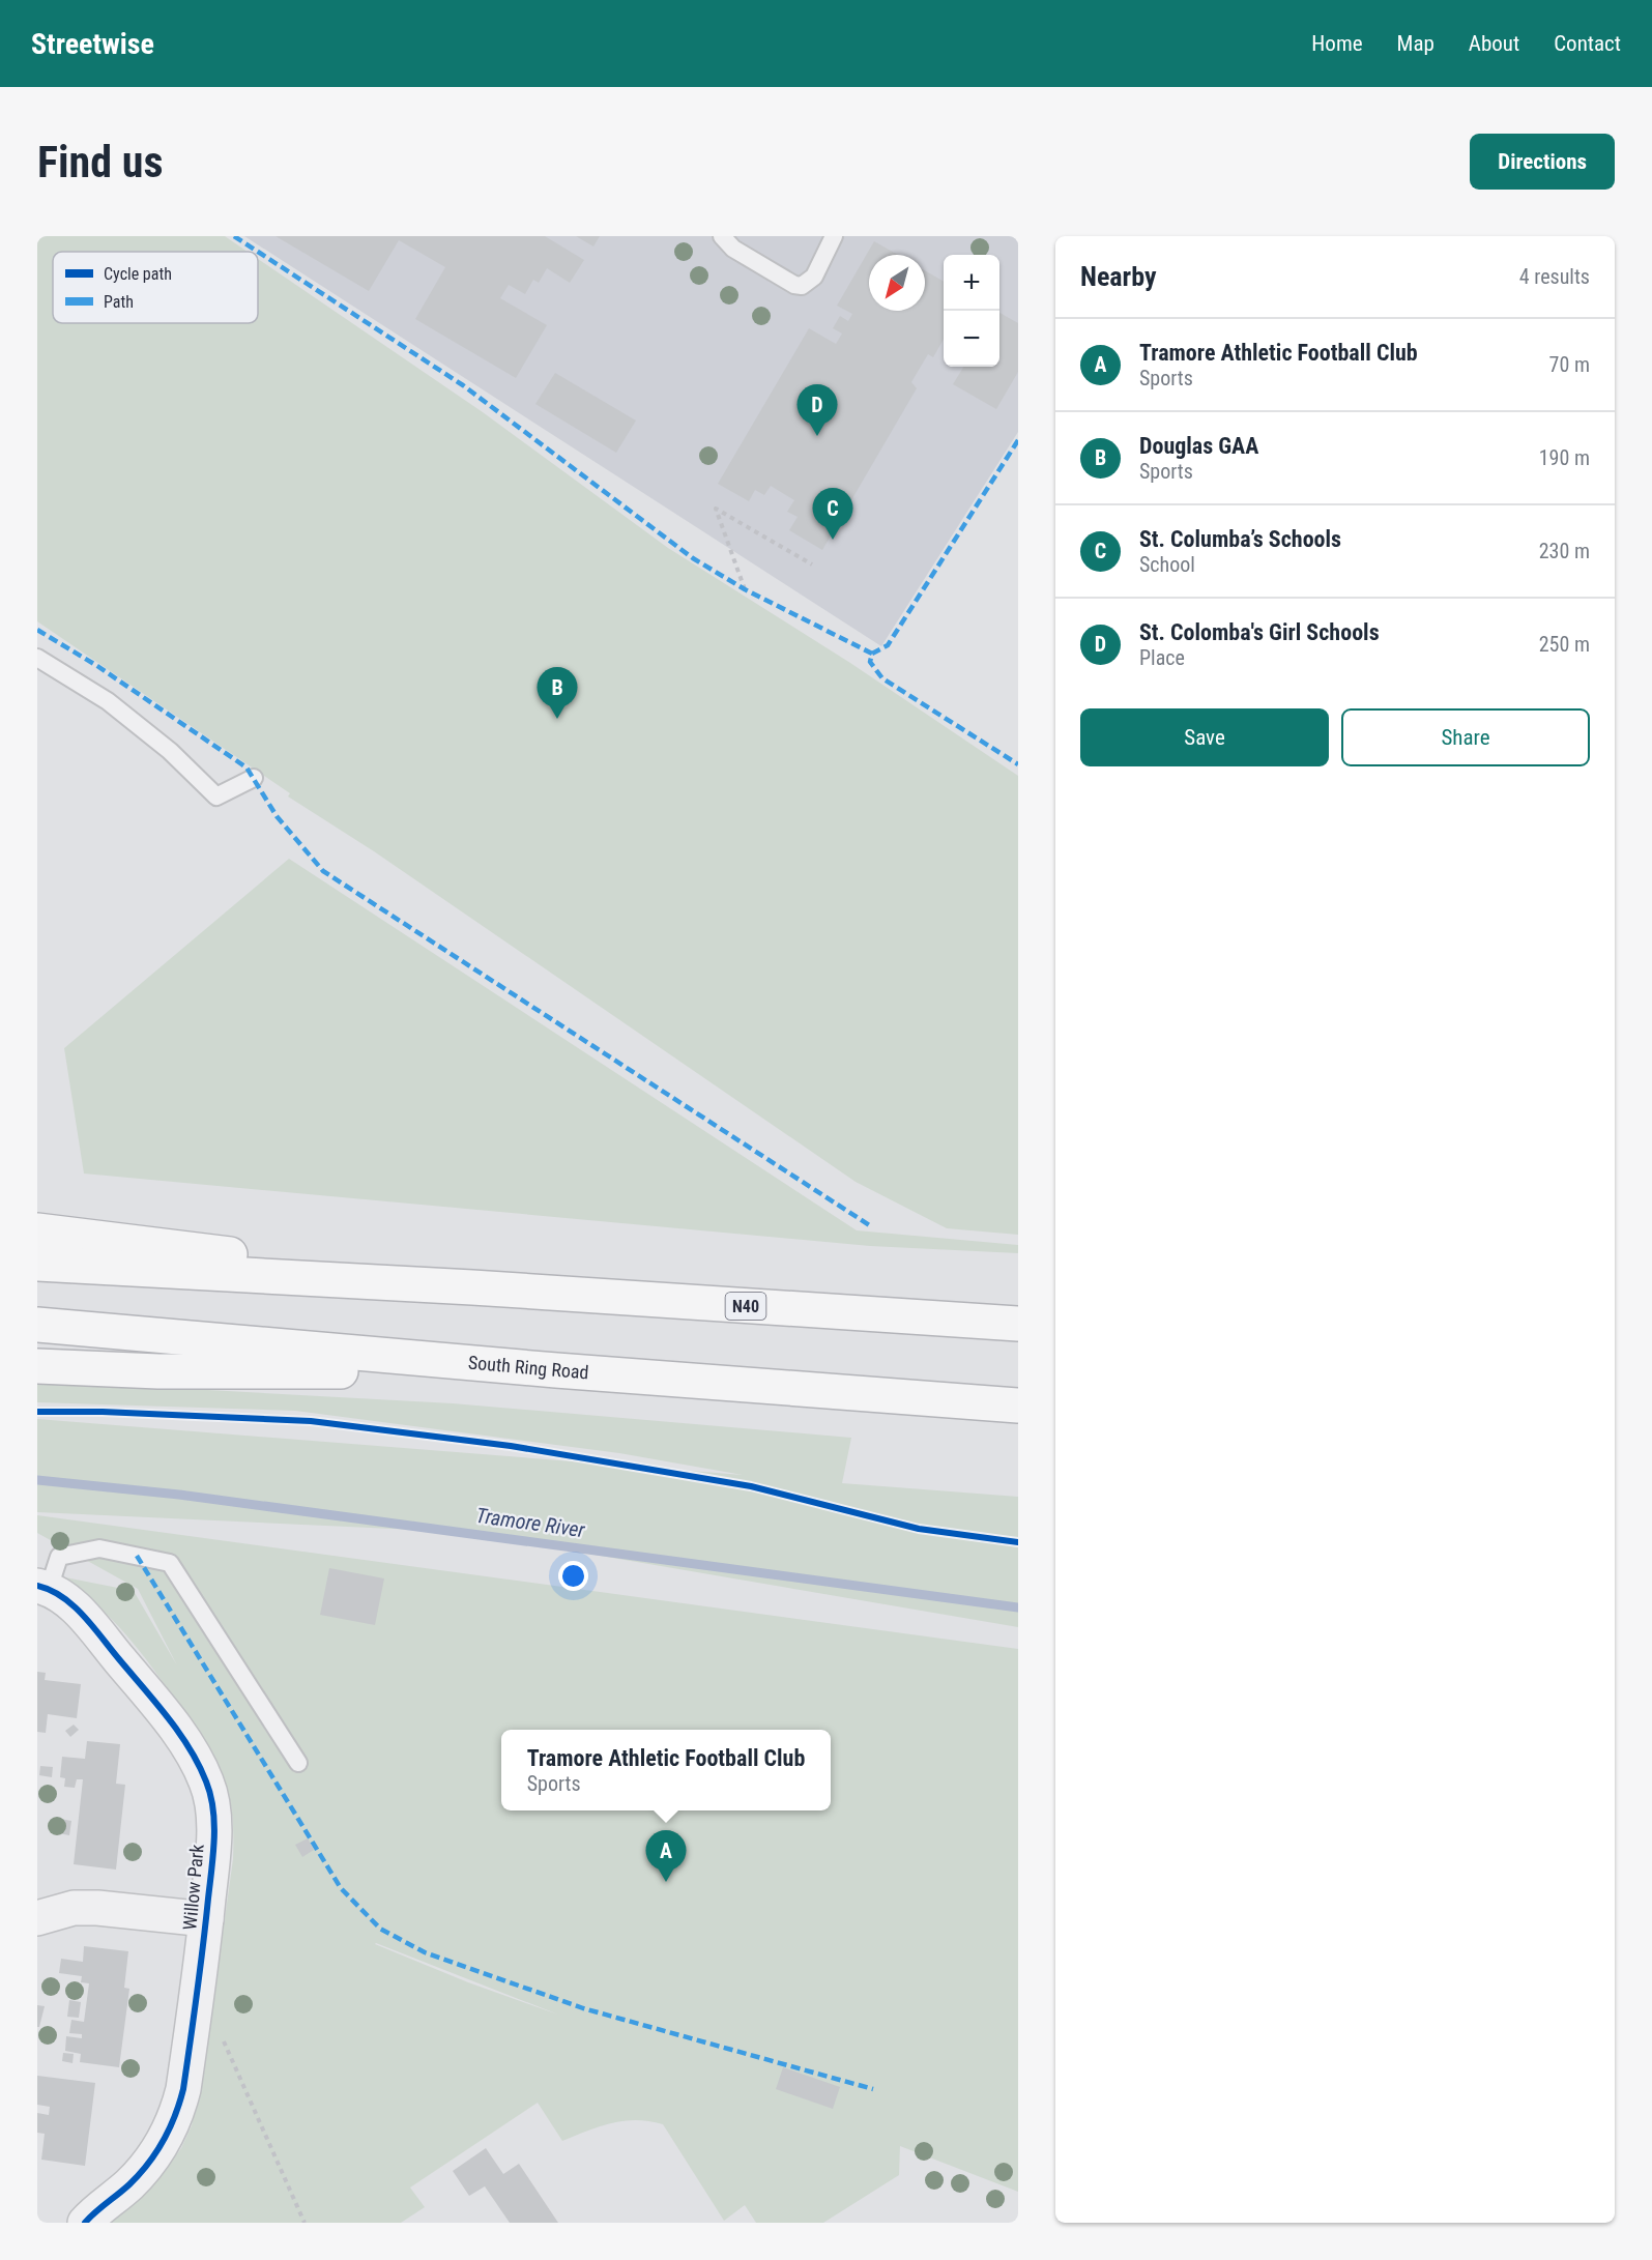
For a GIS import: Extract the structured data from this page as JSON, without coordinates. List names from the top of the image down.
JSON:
{
  "streets": {
    "highway": ["N40", "South Ring Road"],
    "street": ["Willow Park"]
  },
  "water": ["Tramore River"],
  "legend": ["Cycle path", "Path"],
  "north": "bottom left",
  "page": {
    "header": "Streetwise",
    "nav": [
      "Home",
      "Map",
      "About",
      "Contact"
    ],
    "buttons": [
      "Directions",
      ["Save", "Share"]
    ],
    "title": "Find us",
    "heading": ["Nearby", "4 results"],
    "map_buttons": ["+", "−"],
    "list": [
      {
        "mark": "A",
        "name": "Tramore Athletic Football Club",
        "note": "Sports",
        "value": "70 m"
      },
      {
        "mark": "B",
        "name": "Douglas GAA",
        "note": "Sports",
        "value": "190 m"
      },
      {
        "mark": "C",
        "name": "St. Columba’s Schools",
        "note": "School",
        "value": "230 m"
      },
      {
        "mark": "D",
        "name": "St. Colomba's Girl Schools",
        "note": "Place",
        "value": "250 m"
      }
    ],
    "pins": [
      "D",
      "C",
      "B",
      "A"
    ],
    "popup": ["Tramore Athletic Football Club", "Sports"]
  }
}
